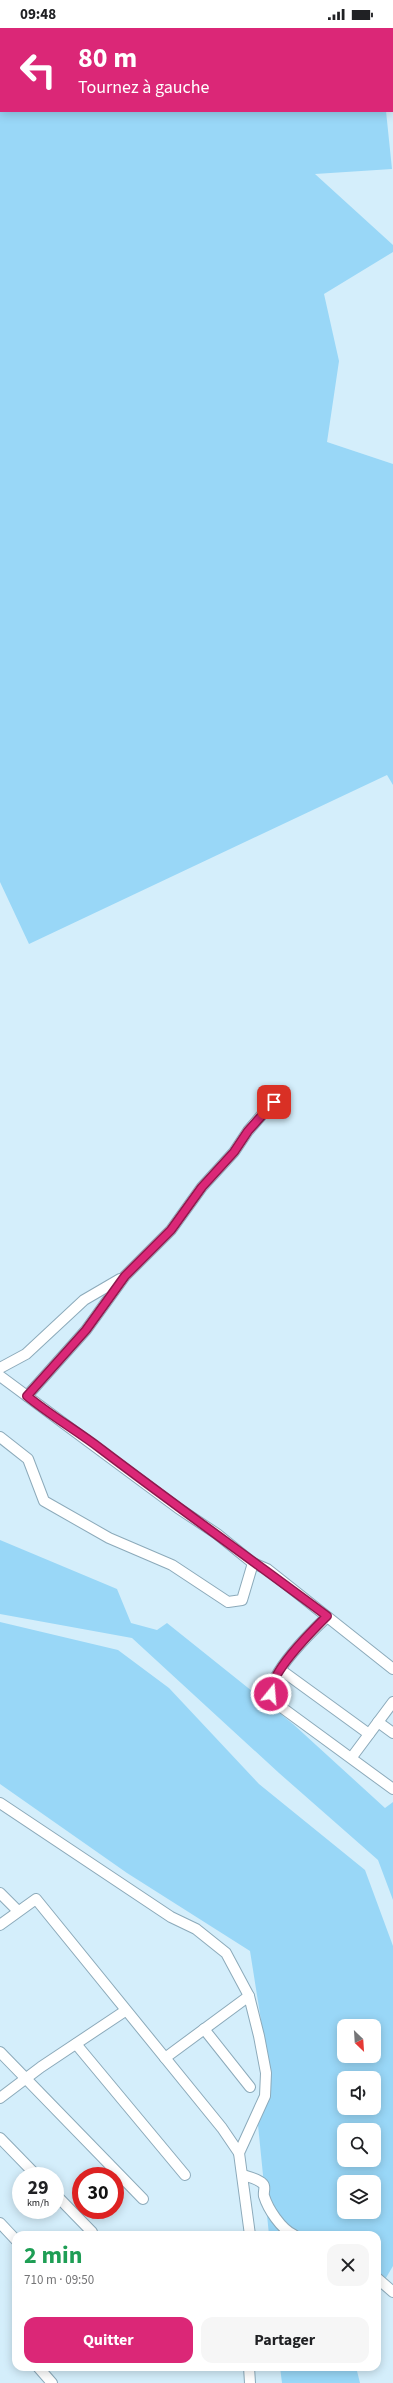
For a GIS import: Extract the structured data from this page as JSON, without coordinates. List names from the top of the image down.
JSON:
{
  "north": "bottom right",
  "page": {
    "status": "09:48",
    "turn": ["80 m", "Tournez à gauche"],
    "speed": "29 km/h",
    "limit": "30",
    "heading": ["2 min", "710 m · 09:50"],
    "buttons": ["Quitter", "Partager"]
  }
}
